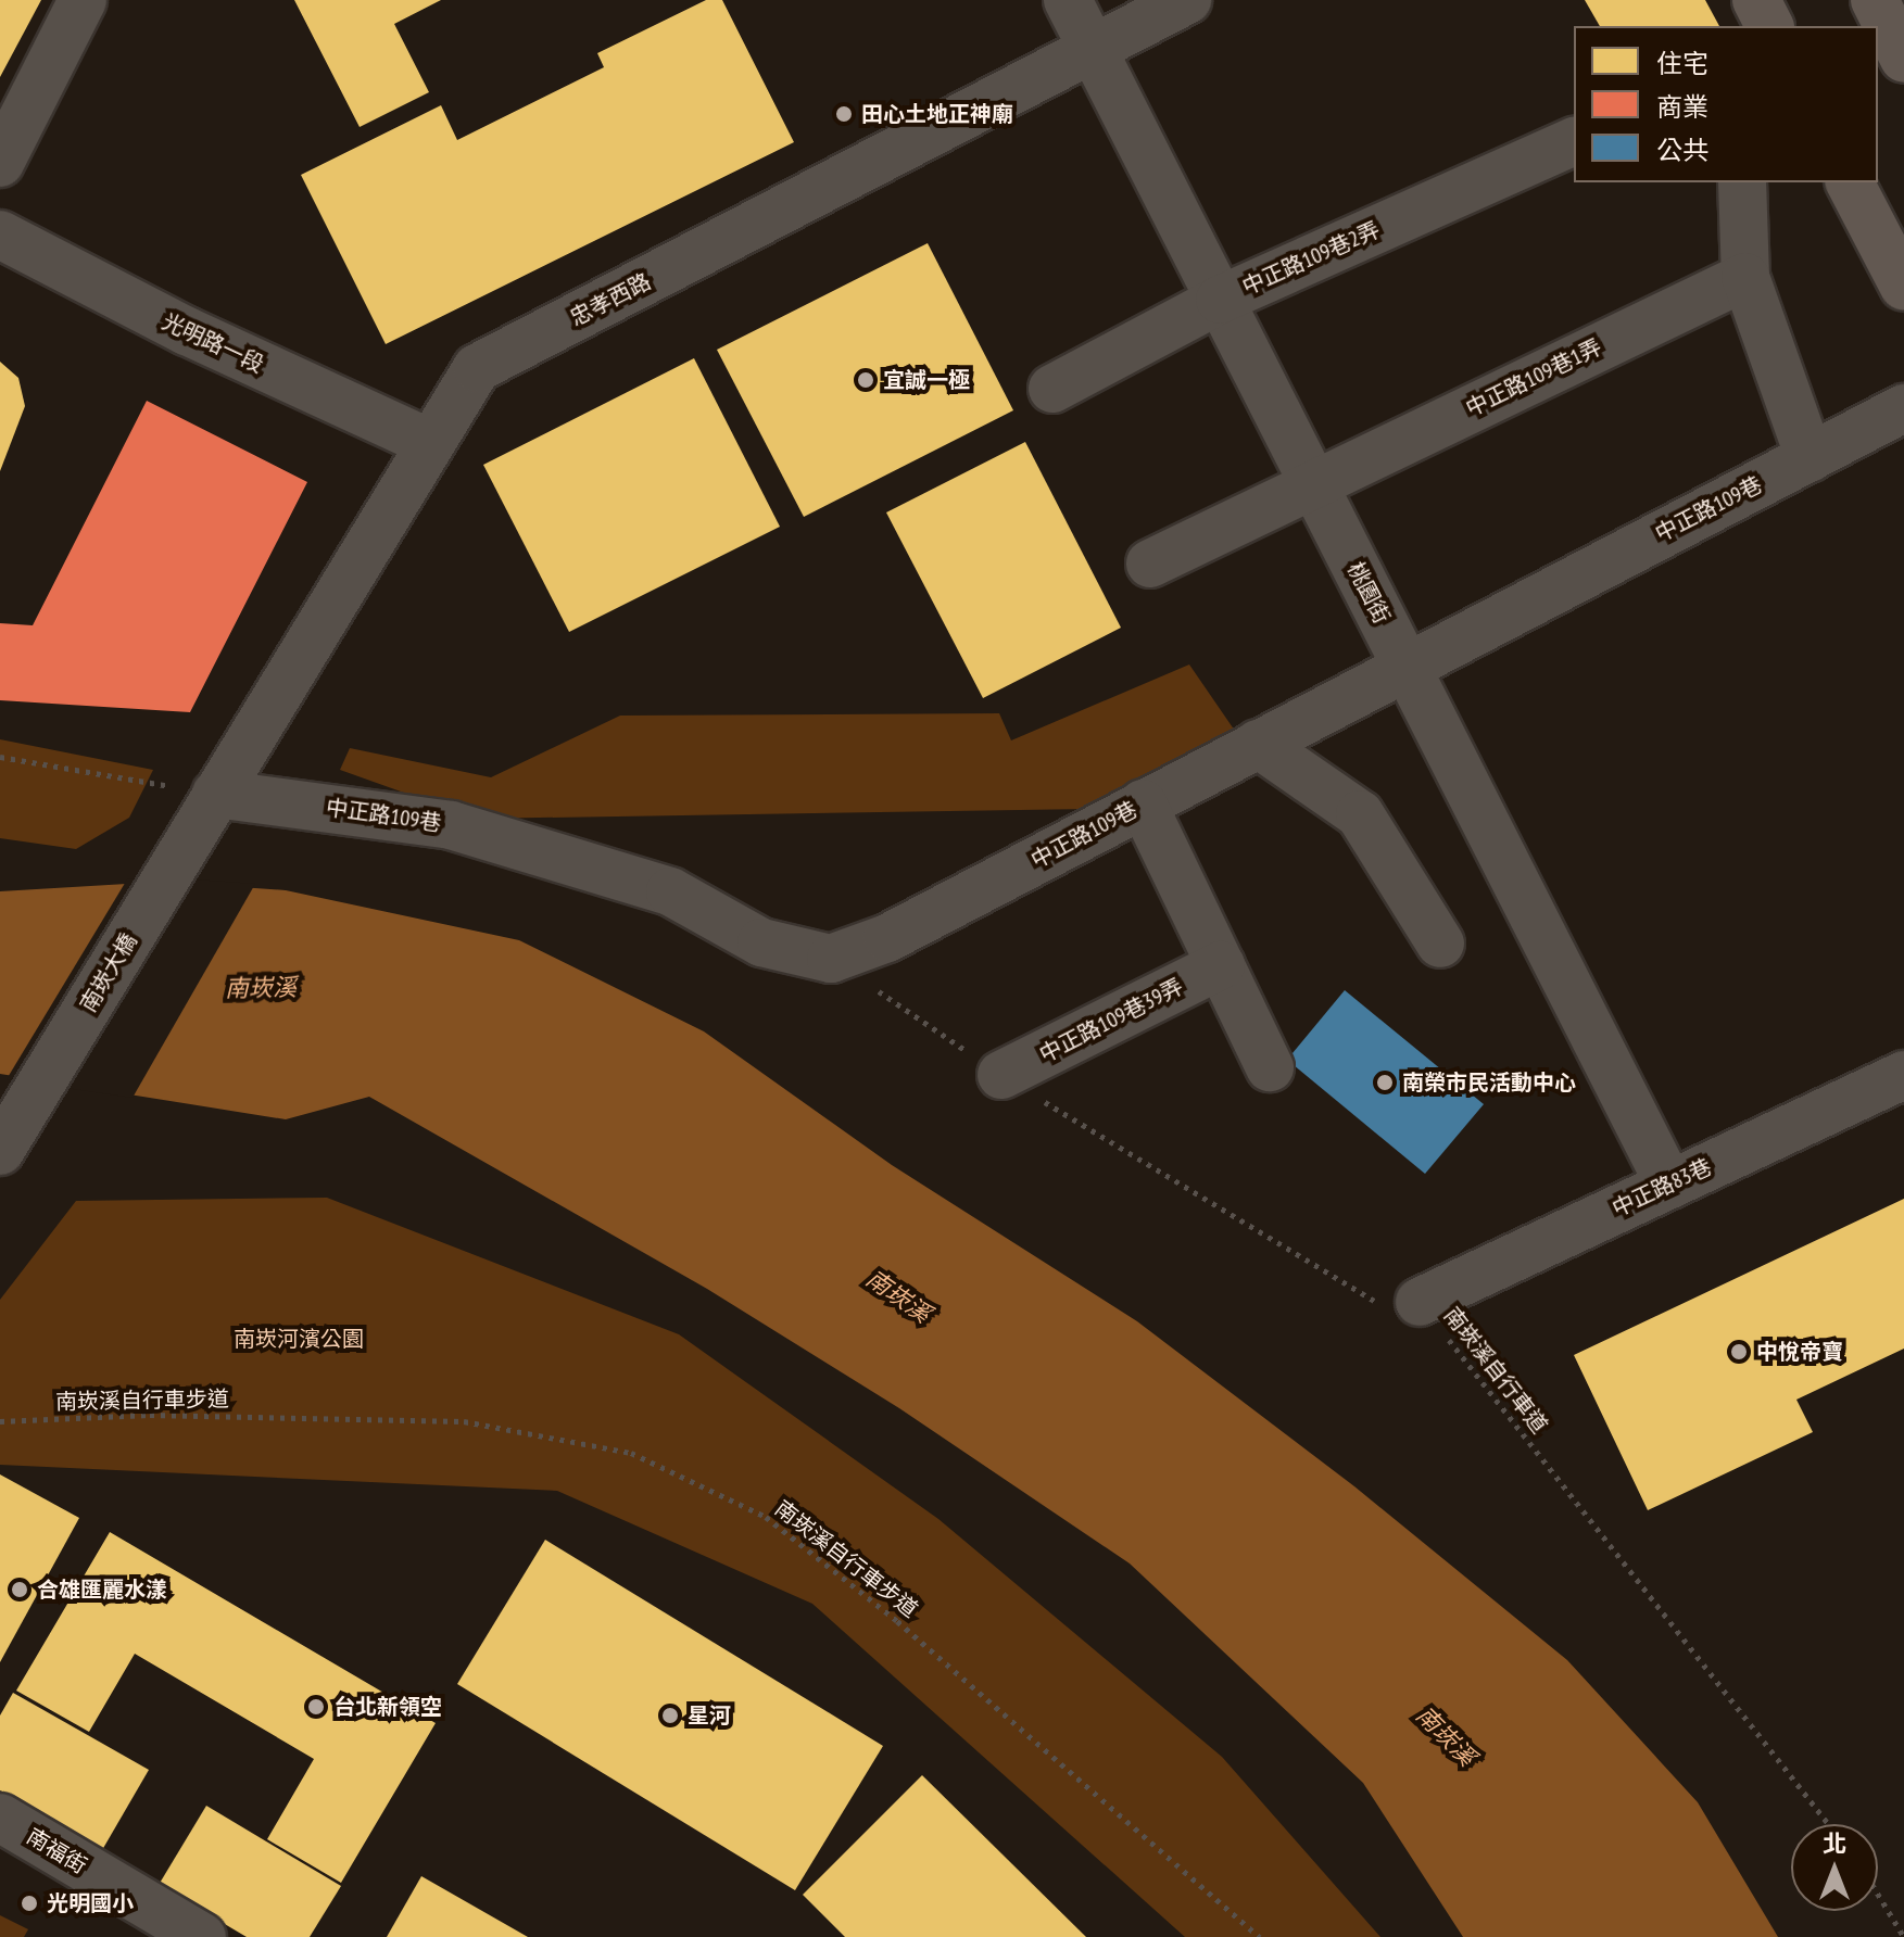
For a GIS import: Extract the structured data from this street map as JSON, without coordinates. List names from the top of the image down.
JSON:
{
  "streets": {
    "street": [
      "中正路109巷2弄",
      "忠孝西路",
      "光明路一段",
      "中正路109巷1弄",
      "中正路109巷",
      "桃園街",
      "南崁大橋",
      "中正路109巷39弄",
      "中正路83巷",
      "南福街"
    ],
    "path": ["南崁溪自行車道", "南崁溪自行車步道"]
  },
  "crossings": [
    ["中正路109巷2弄", "桃園街"],
    ["忠孝西路", "光明路一段"],
    ["忠孝西路", "中正路109巷"],
    ["忠孝西路", "桃園街"],
    ["忠孝西路", "南崁大橋"],
    ["中正路109巷1弄", "桃園街"],
    ["中正路109巷", "桃園街"],
    ["中正路109巷", "南崁大橋"],
    ["中正路109巷", "南崁溪自行車道"],
    ["桃園街", "中正路83巷"],
    ["中正路109巷39弄", "南崁溪自行車道"],
    ["中正路83巷", "南崁溪自行車道"]
  ],
  "water": ["南崁溪"],
  "parks": ["南崁河濱公園"],
  "places": [
    "田心土地正神廟",
    "宜誠一極",
    "南榮市民活動中心",
    "中悅帝寶",
    "合雄匯麗水漾",
    "台北新領空",
    "星河",
    "光明國小"
  ],
  "legend": ["住宅", "商業", "公共"],
  "north": "top"
}
